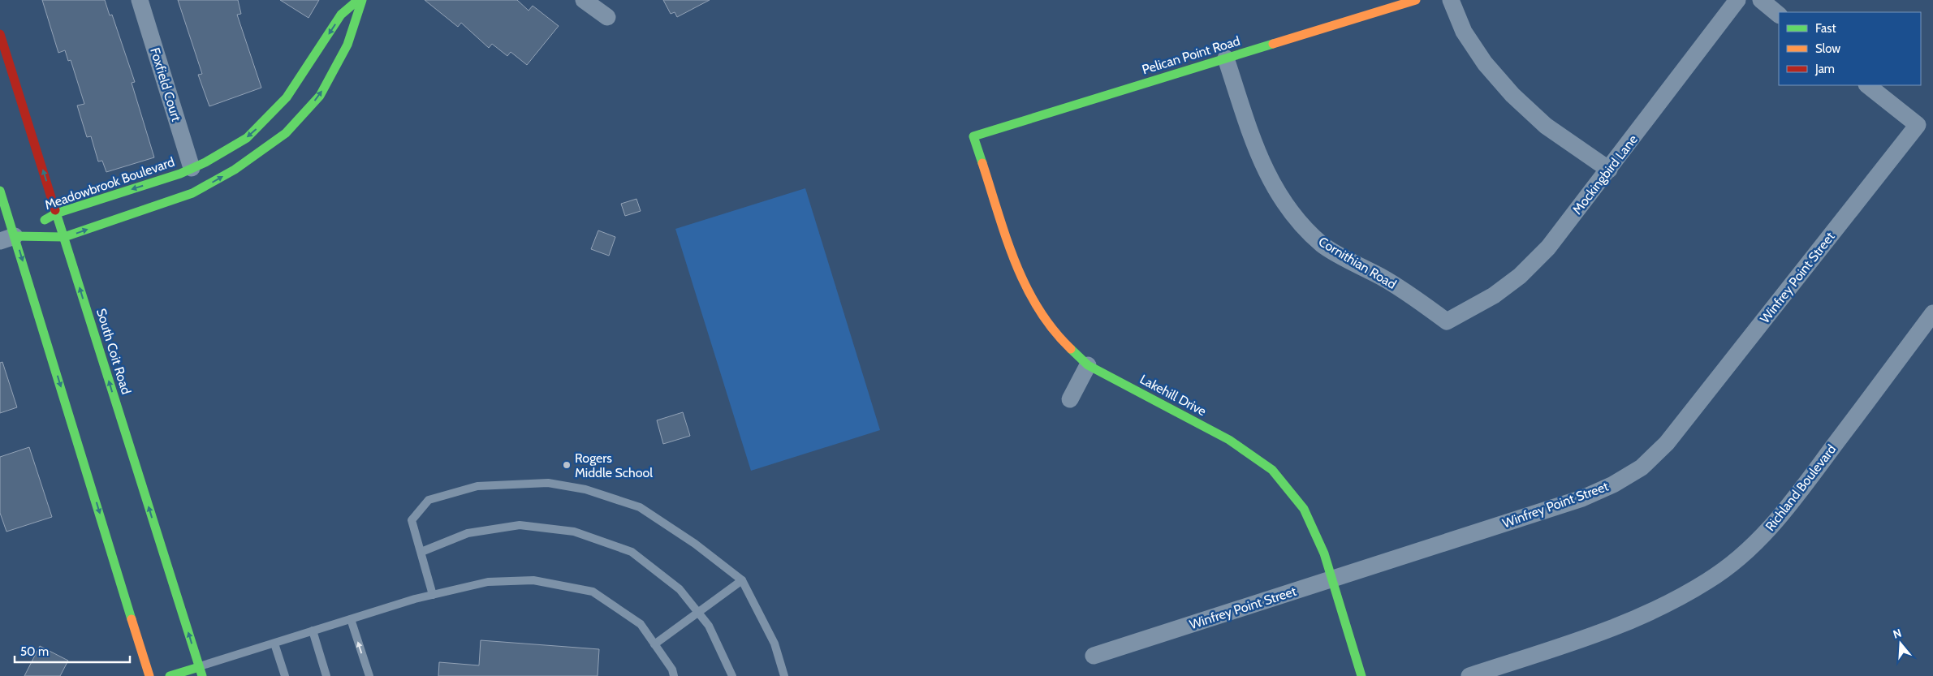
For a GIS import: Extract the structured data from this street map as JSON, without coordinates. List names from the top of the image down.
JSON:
{
  "streets": {
    "street": [
      "Pelican Point Road",
      "Foxfield Court",
      "Mockingbird Lane",
      "Meadowbrook Boulevard",
      "Cornithian Road",
      "Winfrey Point Street",
      "South Coit Road",
      "Lakehill Drive",
      "Richland Boulevard"
    ]
  },
  "crossings": [
    ["Pelican Point Road", "Cornithian Road"],
    ["Pelican Point Road", "Lakehill Drive"],
    ["Foxfield Court", "Meadowbrook Boulevard"],
    ["Mockingbird Lane", "Cornithian Road"],
    ["Meadowbrook Boulevard", "South Coit Road"],
    ["Winfrey Point Street", "Lakehill Drive"]
  ],
  "places": ["Rogers Middle School"],
  "legend": ["Fast", "Slow", "Jam"],
  "scale_bar": "50 m",
  "north": "top"
}
